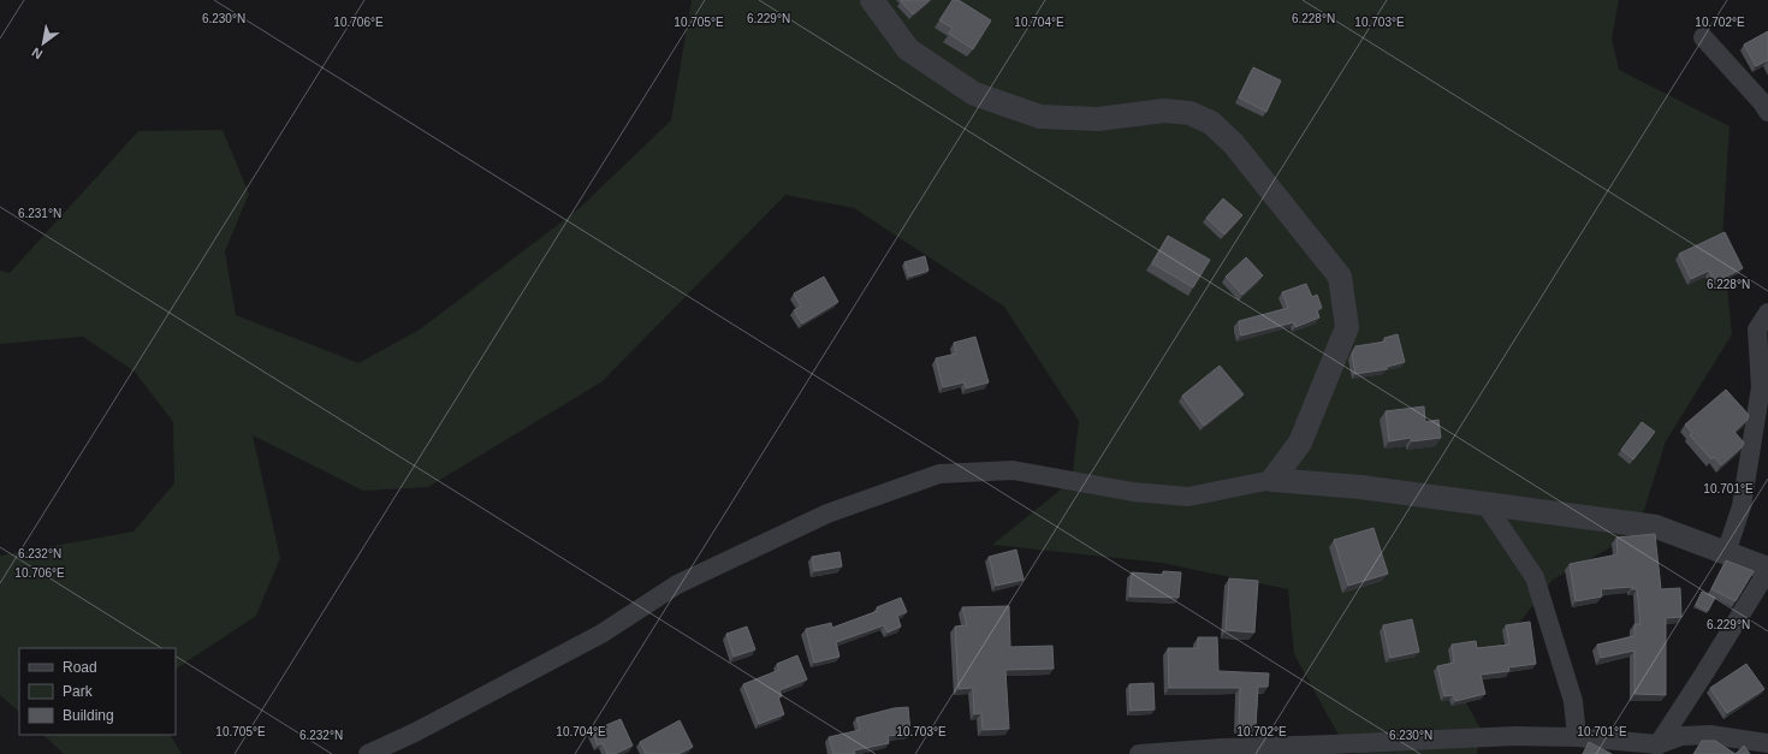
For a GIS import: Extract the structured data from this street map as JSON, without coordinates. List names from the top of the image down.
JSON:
{
  "legend": ["Road", "Park", "Building"],
  "north": "bottom left",
  "coordinates": [
    "6.230°N",
    "6.229°N",
    "6.228°N",
    "10.706°E",
    "10.705°E",
    "10.704°E",
    "10.703°E",
    "10.702°E",
    "6.231°N",
    "10.701°E",
    "6.232°N"
  ]
}
